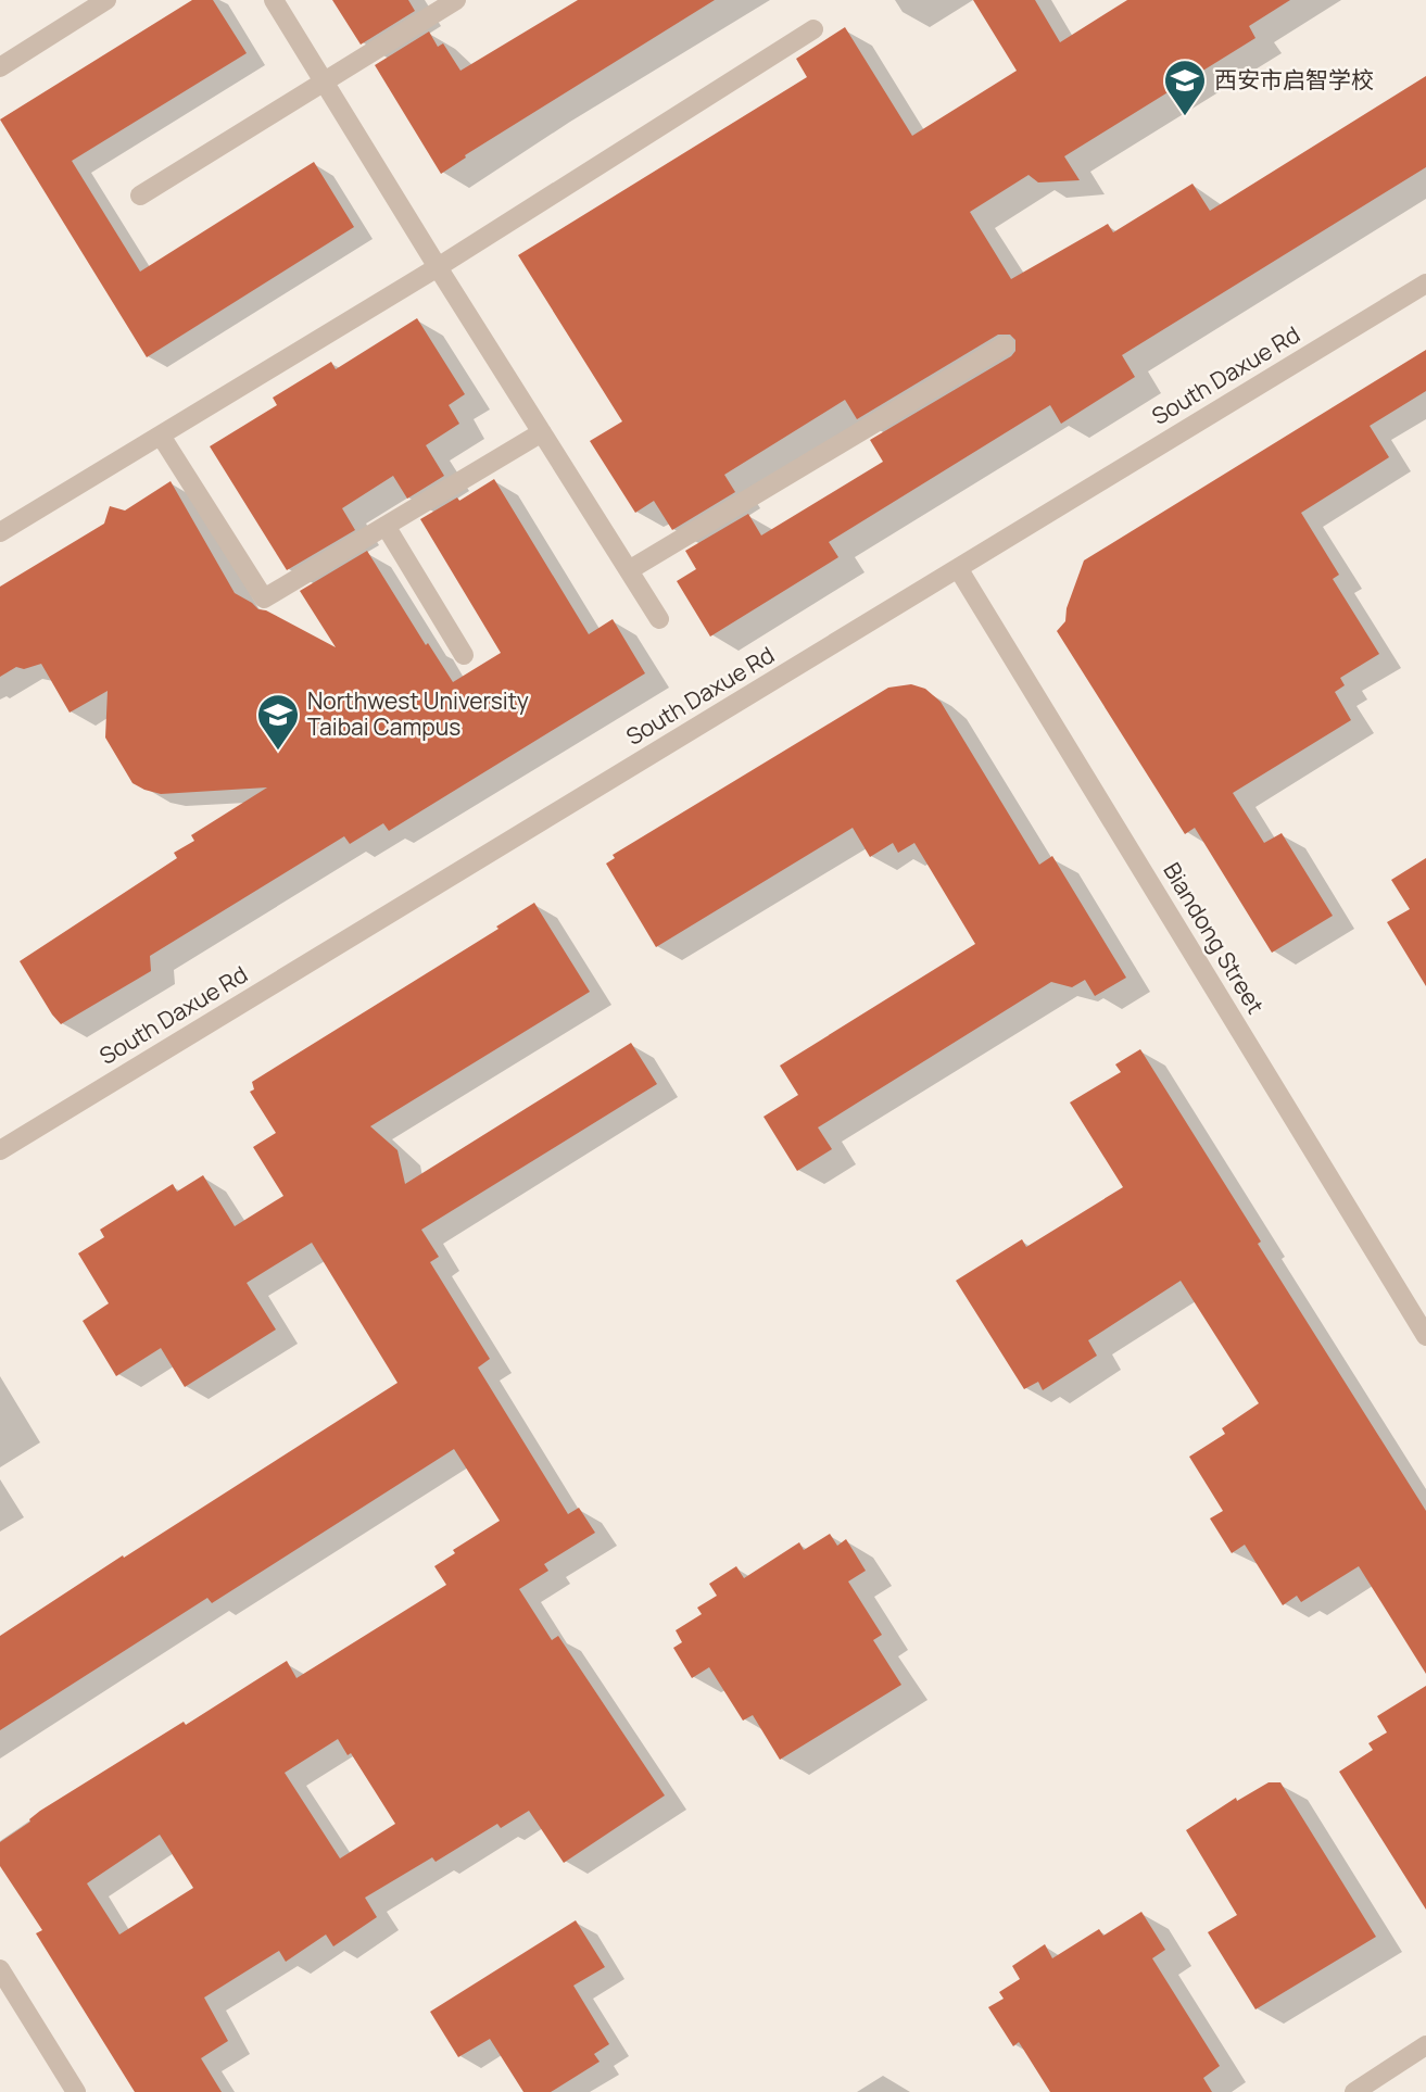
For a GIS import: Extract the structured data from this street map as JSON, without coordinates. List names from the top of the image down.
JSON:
{
  "streets": {
    "street": ["South Daxue Rd", "Biandong Street"]
  },
  "crossings": [
    ["South Daxue Rd", "Biandong Street"]
  ],
  "places": {
    "school or university": ["西安市启智学校", "Northwest University Taibai Campus"]
  }
}
